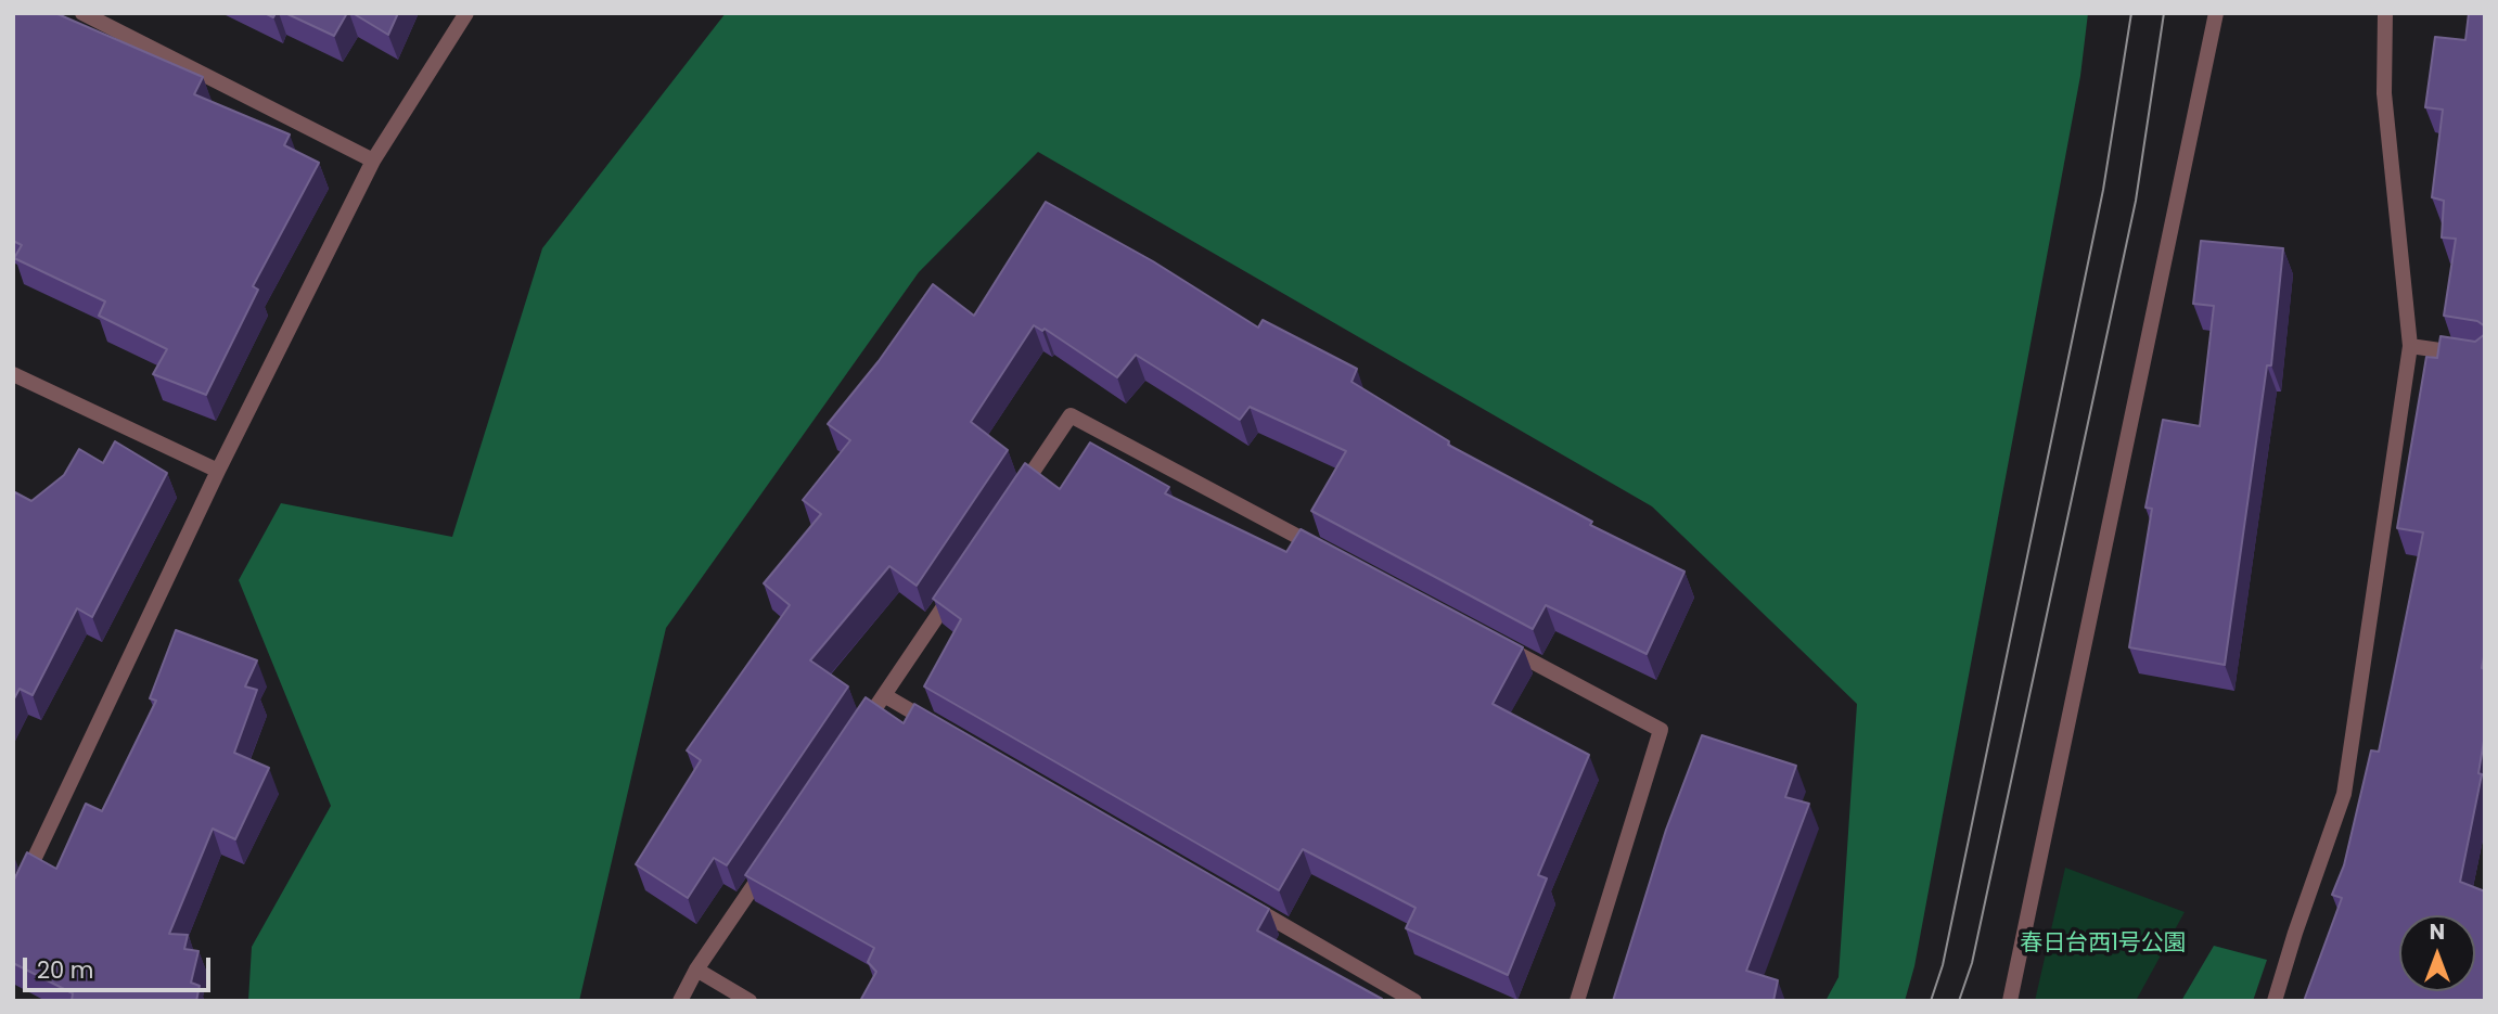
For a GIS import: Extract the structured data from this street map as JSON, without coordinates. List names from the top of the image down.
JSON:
{
  "parks": ["春日台西1号公園"],
  "scale_bar": "20 m",
  "north": "top"
}
